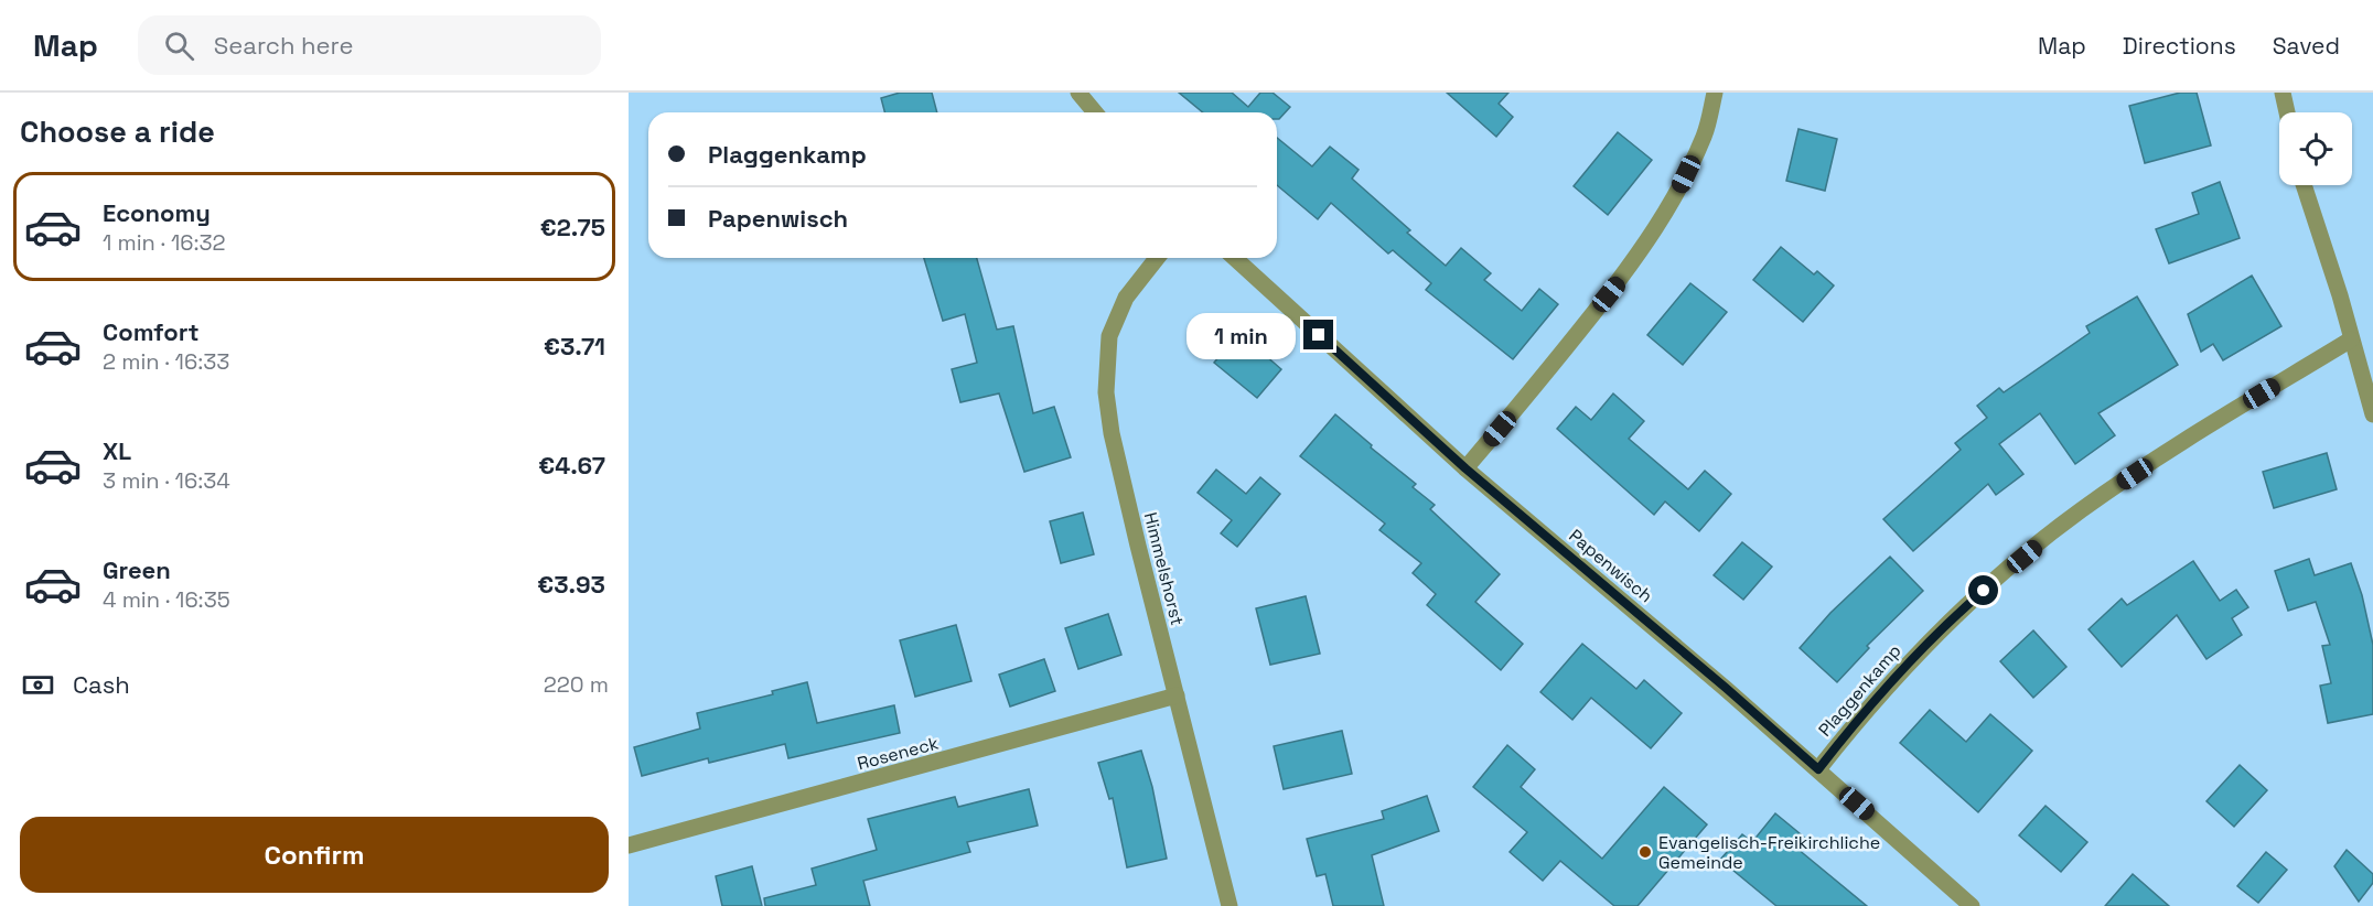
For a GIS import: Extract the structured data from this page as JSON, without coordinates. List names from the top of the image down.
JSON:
{
  "streets": {
    "street": [
      "Papenwisch",
      "Himmelshorst",
      "Plaggenkamp",
      "Roseneck"
    ]
  },
  "crossings": [
    ["Papenwisch", "Plaggenkamp"],
    ["Himmelshorst", "Roseneck"]
  ],
  "places": ["Evangelisch-Freikirchliche Gemeinde"],
  "page": {
    "header": "Map",
    "search": "Search here",
    "nav": ["Map", "Directions", "Saved"],
    "heading": "Choose a ride",
    "banner": ["Plaggenkamp", "Papenwisch"],
    "list": [
      {
        "name": "Economy",
        "note": "1 min · 16:32",
        "value": "€2.75"
      },
      {
        "name": "Comfort",
        "note": "2 min · 16:33",
        "value": "€3.71"
      },
      {
        "name": "XL",
        "note": "3 min · 16:34",
        "value": "€4.67"
      },
      {
        "name": "Green",
        "note": "4 min · 16:35",
        "value": "€3.93"
      }
    ],
    "bubble": "1 min",
    "pay": ["Cash", "220 m"],
    "buttons": "Confirm"
  }
}
